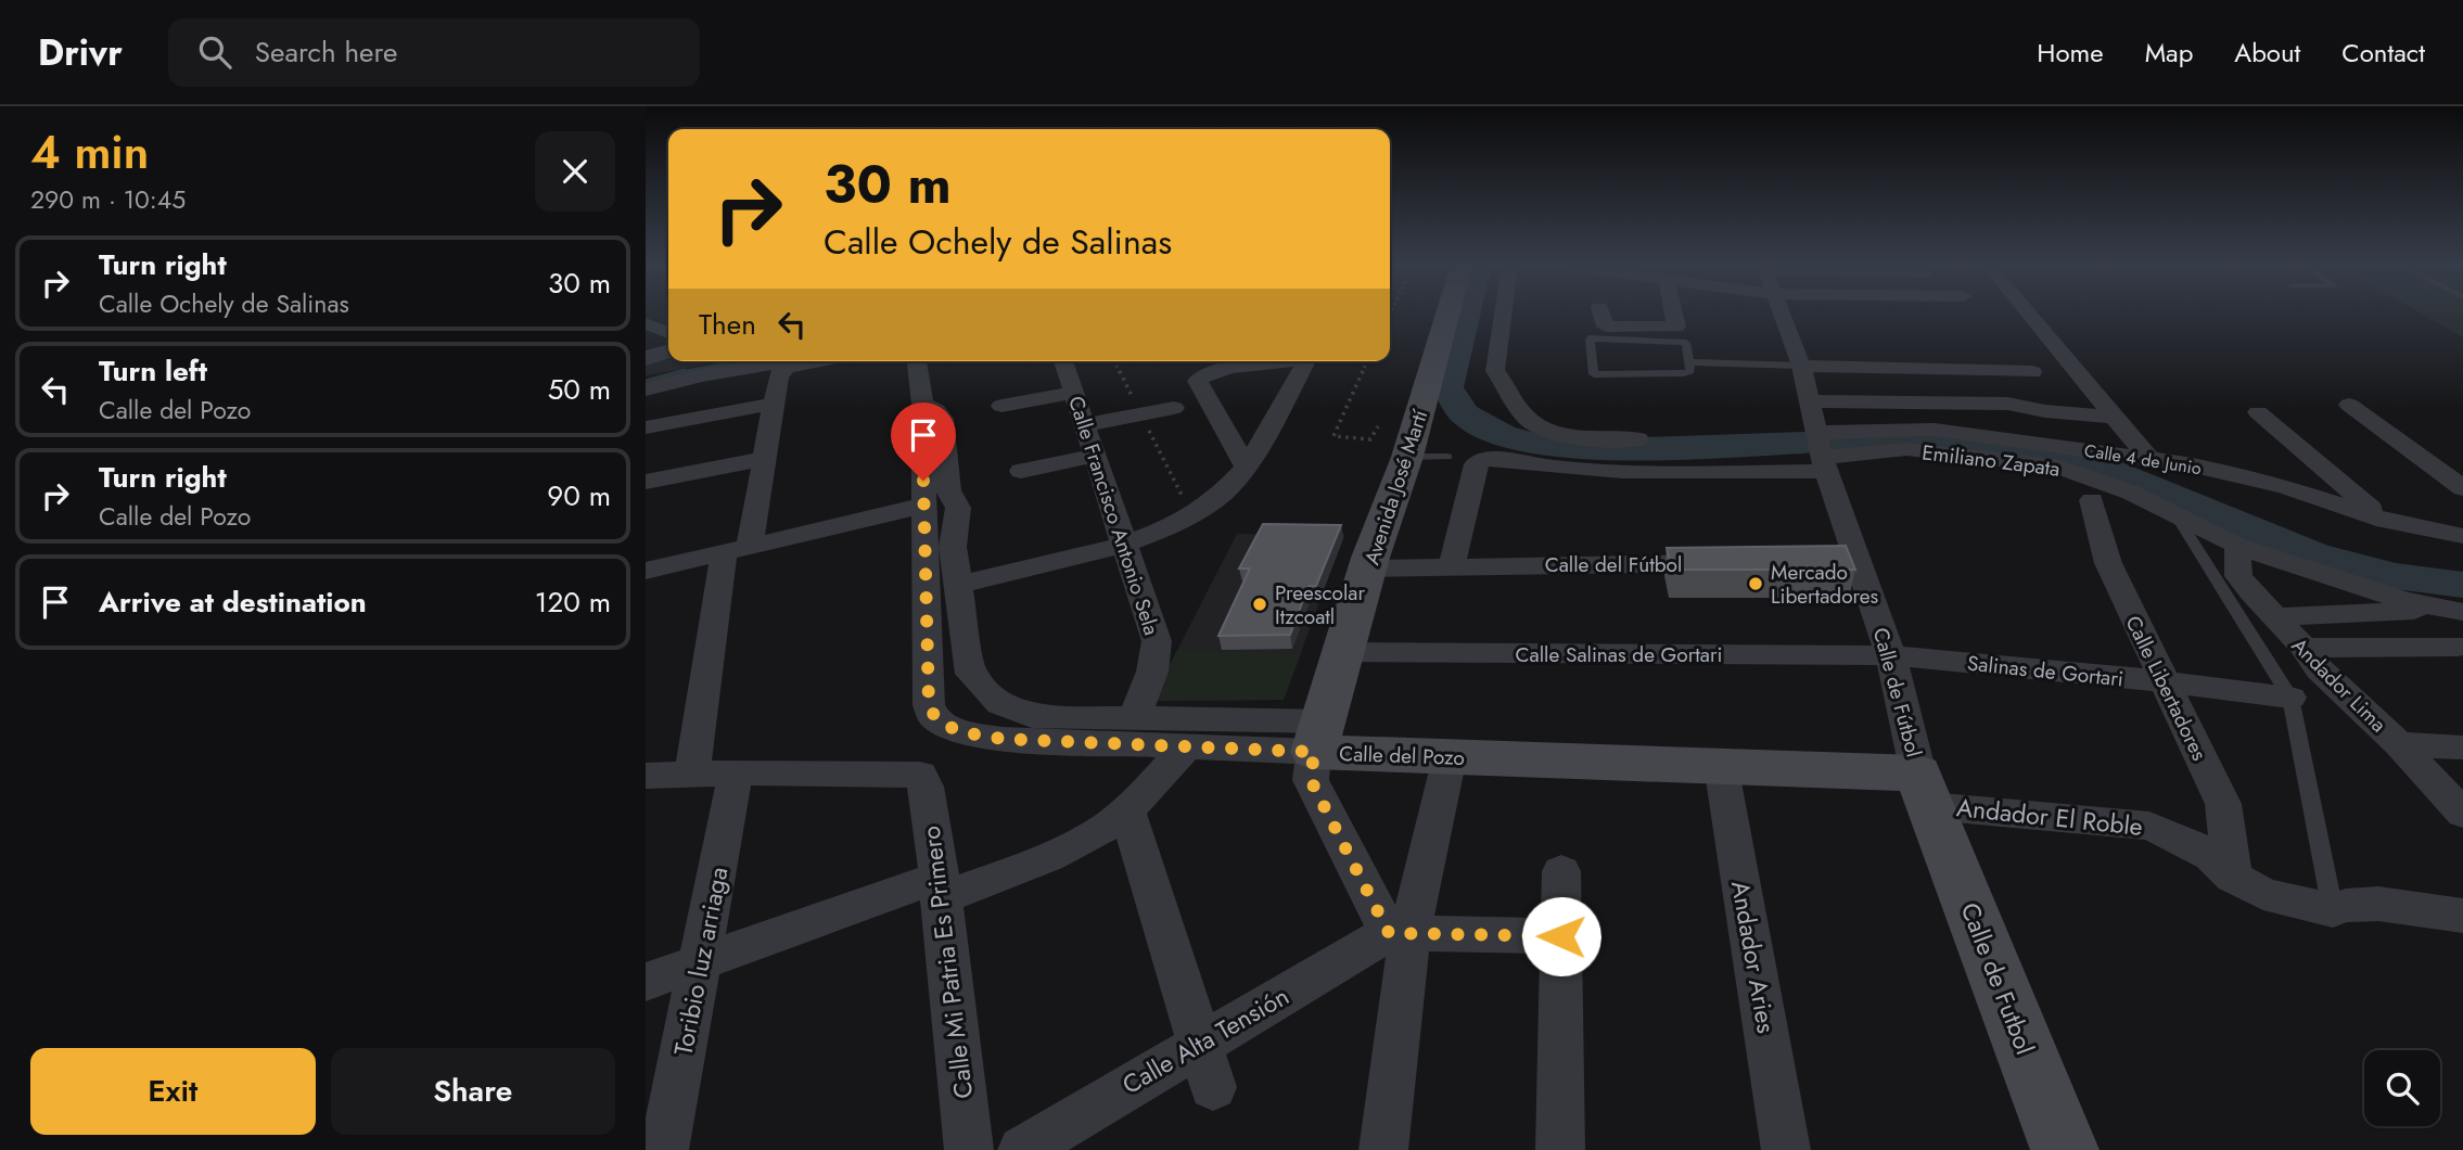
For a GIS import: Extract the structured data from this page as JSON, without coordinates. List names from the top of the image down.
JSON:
{
  "streets": {
    "main road": ["Avenida José Martí", "Calle del Pozo", "Calle de Futbol"],
    "street": [
      "Calle 4 de Junio",
      "Emiliano Zapata",
      "Calle Francisco Antonio Sela",
      "Calle del Fútbol",
      "Calle Salinas de Gortari",
      "Salinas de Gortari",
      "Andador Lima",
      "Calle Libertadores",
      "Calle de Fútbol",
      "Andador El Roble",
      "Andador Aries",
      "Toribio luz arriaga",
      "Calle Mi Patria Es Primero",
      "Calle Alta Tensión"
    ]
  },
  "crossings": [
    ["Calle 4 de Junio", "Emiliano Zapata"],
    ["Calle 4 de Junio", "Calle de Fútbol"],
    ["Emiliano Zapata", "Andador Lima"],
    ["Emiliano Zapata", "Calle de Fútbol"],
    ["Avenida José Martí", "Calle del Fútbol"],
    ["Avenida José Martí", "Calle Salinas de Gortari"],
    ["Avenida José Martí", "Calle del Pozo"],
    ["Calle Salinas de Gortari", "Salinas de Gortari"],
    ["Calle Salinas de Gortari", "Calle de Fútbol"],
    ["Salinas de Gortari", "Calle Libertadores"],
    ["Salinas de Gortari", "Calle de Fútbol"],
    ["Calle Libertadores", "Andador El Roble"],
    ["Calle de Fútbol", "Calle del Pozo"],
    ["Calle de Fútbol", "Andador El Roble"],
    ["Calle de Fútbol", "Calle de Futbol"],
    ["Calle del Pozo", "Andador El Roble"],
    ["Calle del Pozo", "Andador Aries"],
    ["Calle del Pozo", "Calle de Futbol"],
    ["Andador El Roble", "Calle de Futbol"],
    ["Toribio luz arriaga", "Calle Mi Patria Es Primero"]
  ],
  "places": ["Mercado Libertadores", "Preescolar Itzcoatl"],
  "page": {
    "header": "Drivr",
    "search": "Search here",
    "nav": [
      "Home",
      "Map",
      "About",
      "Contact"
    ],
    "heading": ["4 min", "290 m · 10:45"],
    "turn": ["30 m", "Calle Ochely de Salinas"],
    "list": [
      {
        "name": "Turn right",
        "note": "Calle Ochely de Salinas",
        "value": "30 m"
      },
      {
        "name": "Turn left",
        "note": "Calle del Pozo",
        "value": "50 m"
      },
      {
        "name": "Turn right",
        "note": "Calle del Pozo",
        "value": "90 m"
      },
      {
        "name": "Arrive at destination",
        "value": "120 m"
      }
    ],
    "then": "Then",
    "buttons": ["Exit", "Share"]
  }
}
